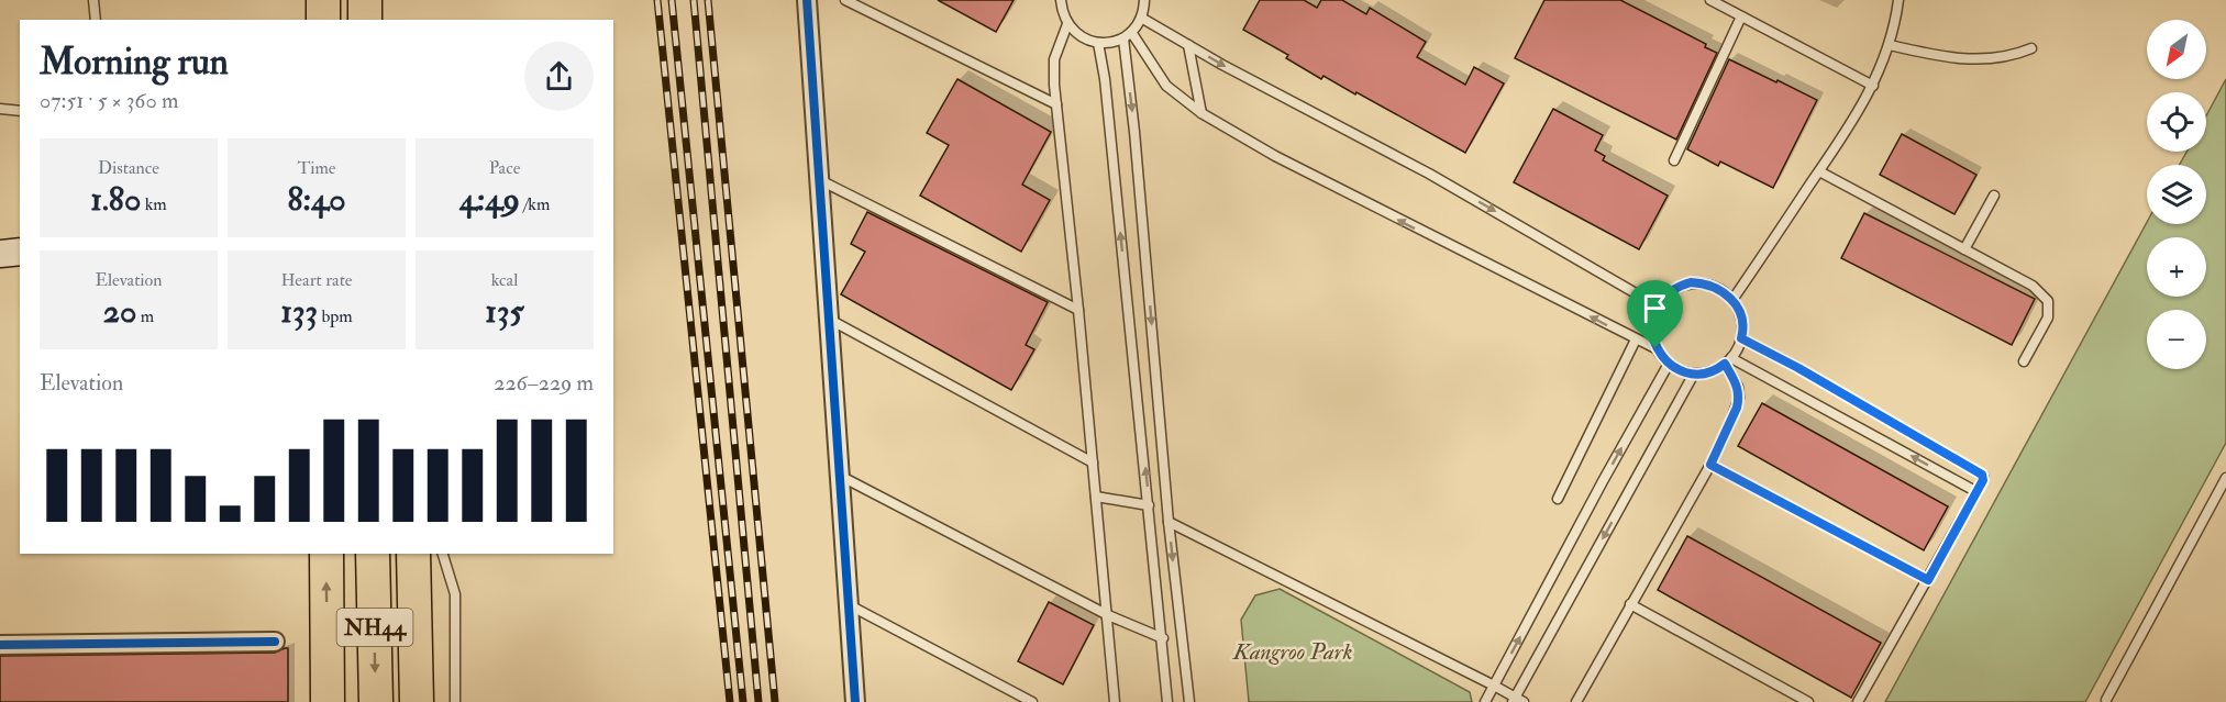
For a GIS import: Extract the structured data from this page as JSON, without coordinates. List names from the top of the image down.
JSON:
{
  "streets": {
    "highway": ["NH44"]
  },
  "parks": ["Kangroo Park"],
  "north": "bottom left",
  "page": {
    "map_buttons": ["+", "−"],
    "heading": ["Morning run", "07:51 · 5 × 360 m"],
    "stats": [
      ["Distance", "1.80 km"],
      ["Time", "8:40"],
      ["Pace", "4:49 /km"],
      ["Elevation", "20 m"],
      ["Heart rate", "133 bpm"],
      ["kcal", "135"]
    ],
    "chart": ["Elevation", "226–229 m"]
  }
}
